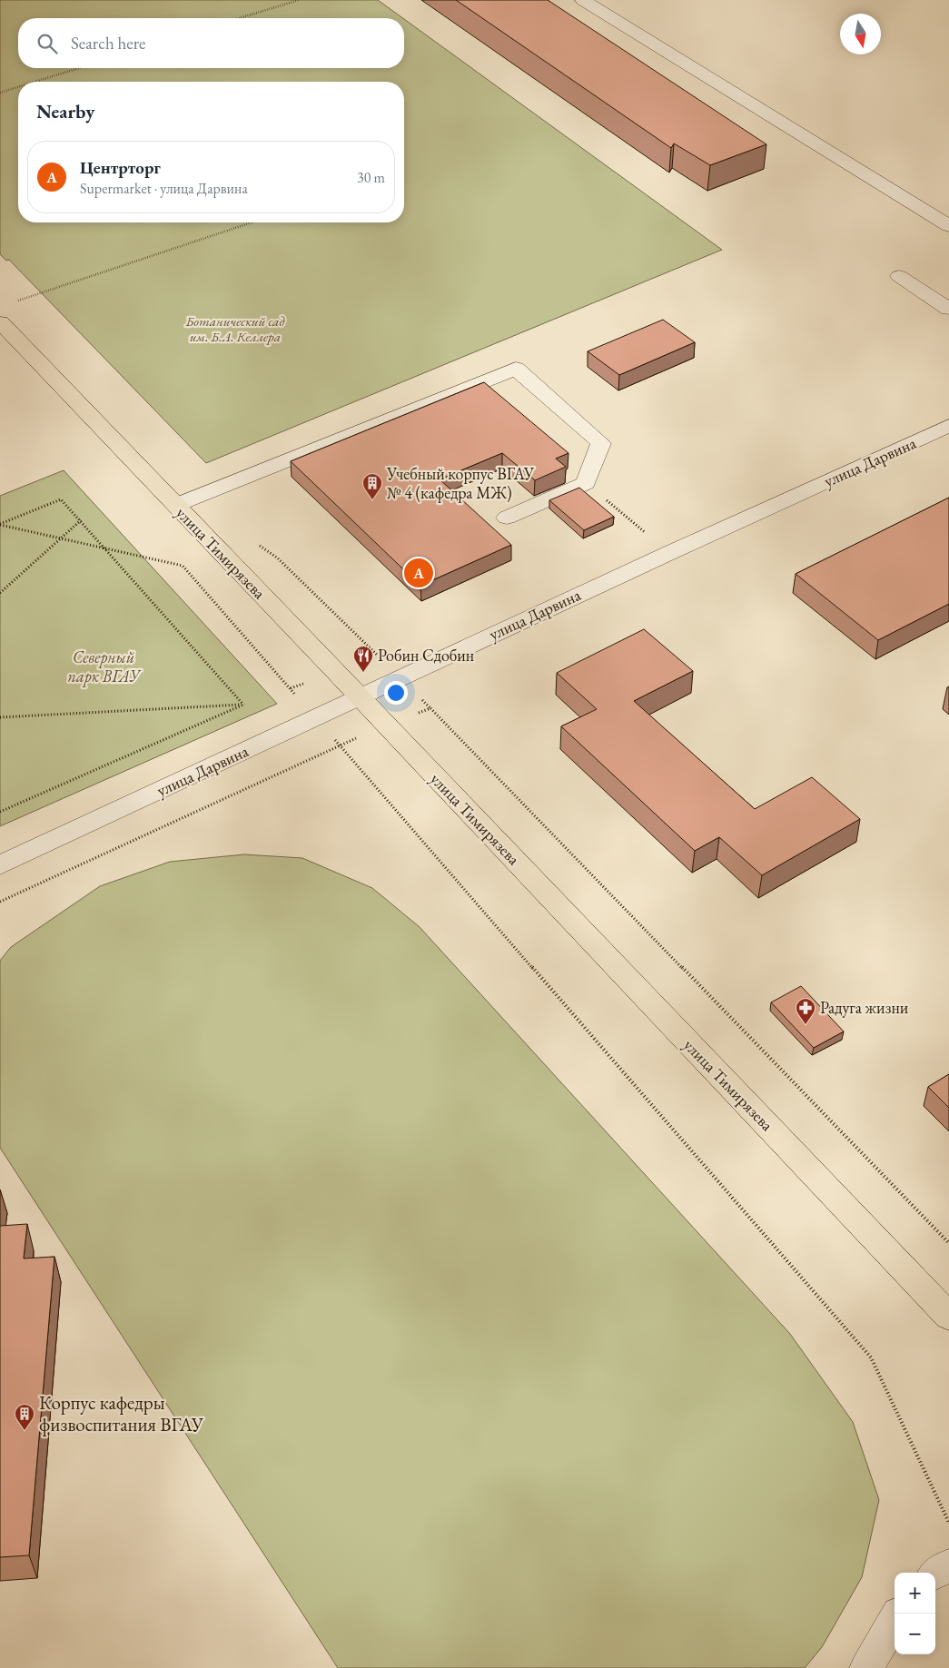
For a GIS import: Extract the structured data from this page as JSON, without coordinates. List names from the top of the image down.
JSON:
{
  "streets": {
    "main road": ["улица Тимирязева"],
    "street": ["улица Дарвина"]
  },
  "crossings": [
    ["улица Дарвина", "улица Тимирязева"]
  ],
  "parks": ["Ботанический сад им. Б.А. Келлера", "Северный парк ВГАУ"],
  "places": {
    "building": ["Учебный корпус ВГАУ № 4 (кафедра МЖ)", "Корпус кафедры физвоспитания ВГАУ"],
    "restaurant": ["Робин Сдобин"],
    "pharmacy": ["Радуга жизни"]
  },
  "north": "bottom",
  "page": {
    "search": "Search here",
    "heading": "Nearby",
    "list": [
      {
        "mark": "A",
        "name": "Центрторг",
        "note": "Supermarket · улица Дарвина",
        "value": "30 m"
      }
    ],
    "pins": "A",
    "map_buttons": ["+", "−"]
  }
}
